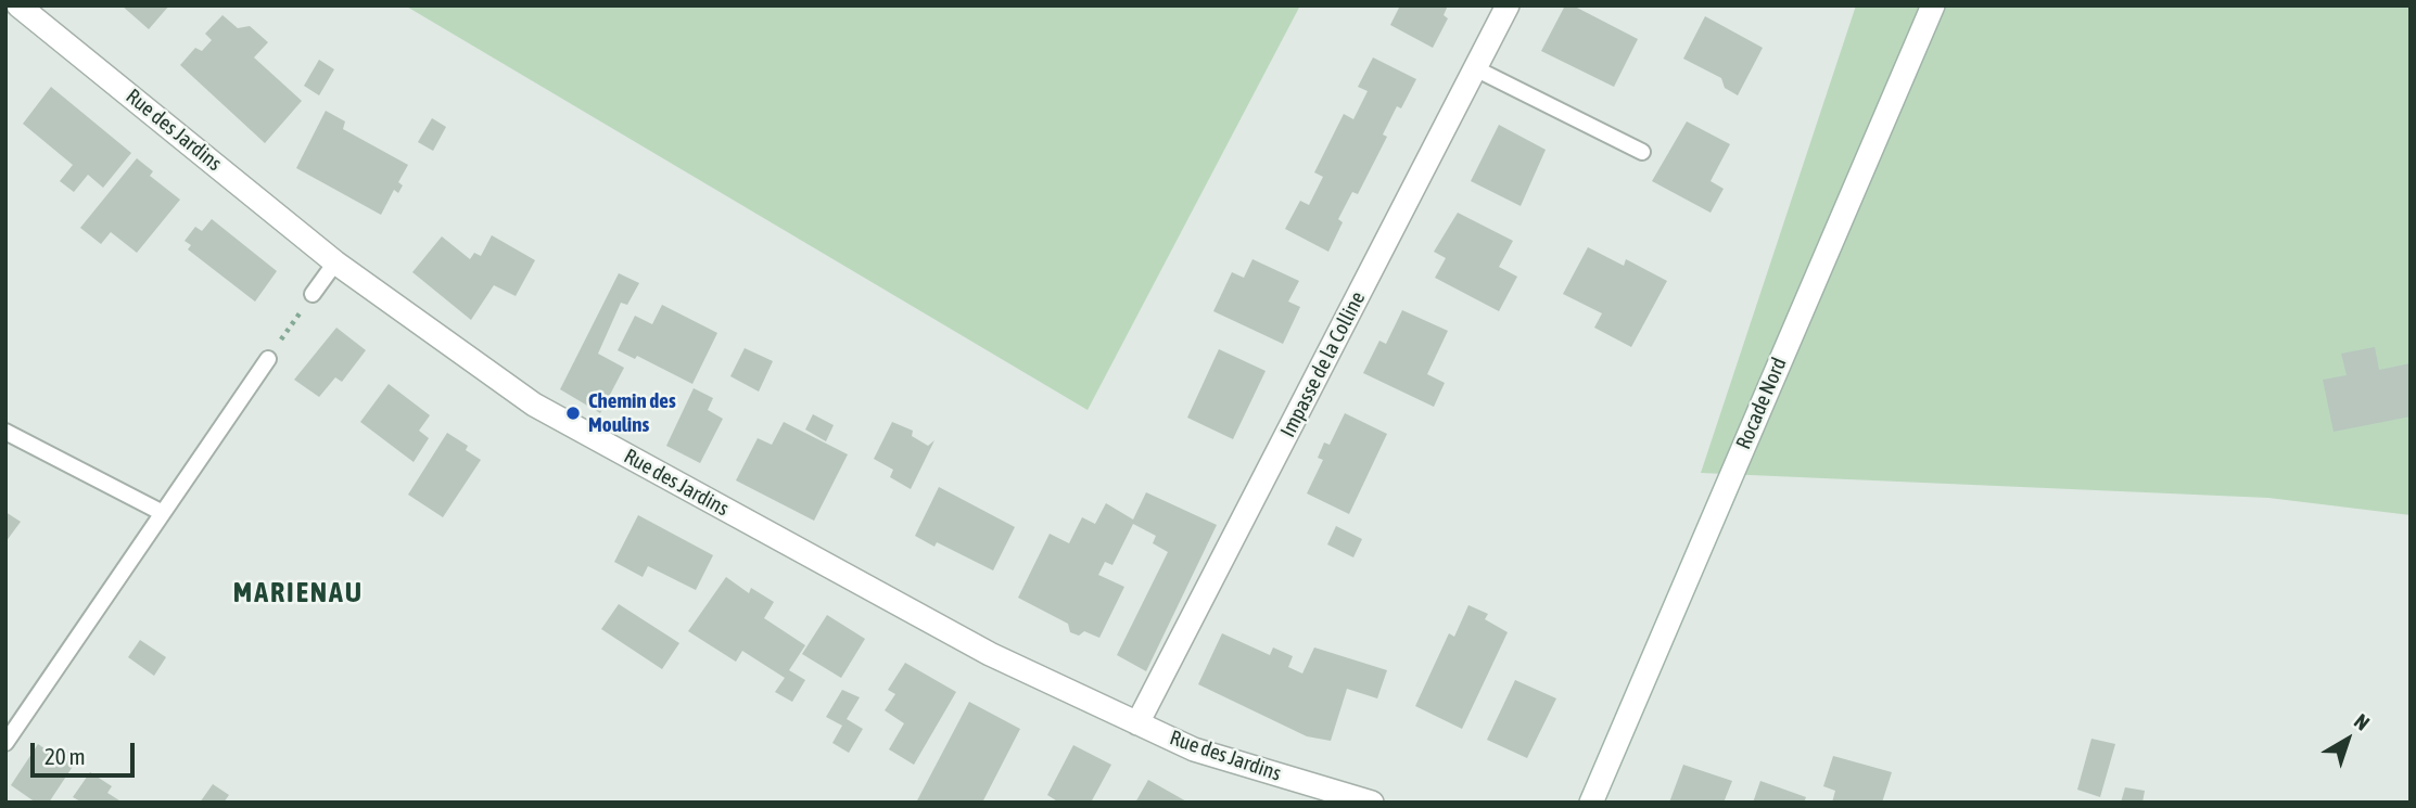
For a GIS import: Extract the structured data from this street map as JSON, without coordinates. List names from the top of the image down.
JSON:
{
  "streets": {
    "street": ["Rue des Jardins", "Impasse de la Colline", "Rocade Nord"]
  },
  "crossings": [
    ["Rue des Jardins", "Impasse de la Colline"]
  ],
  "districts": ["MARIENAU"],
  "places": ["Chemin des Moulins"],
  "scale_bar": "20 m",
  "north": "top right"
}
